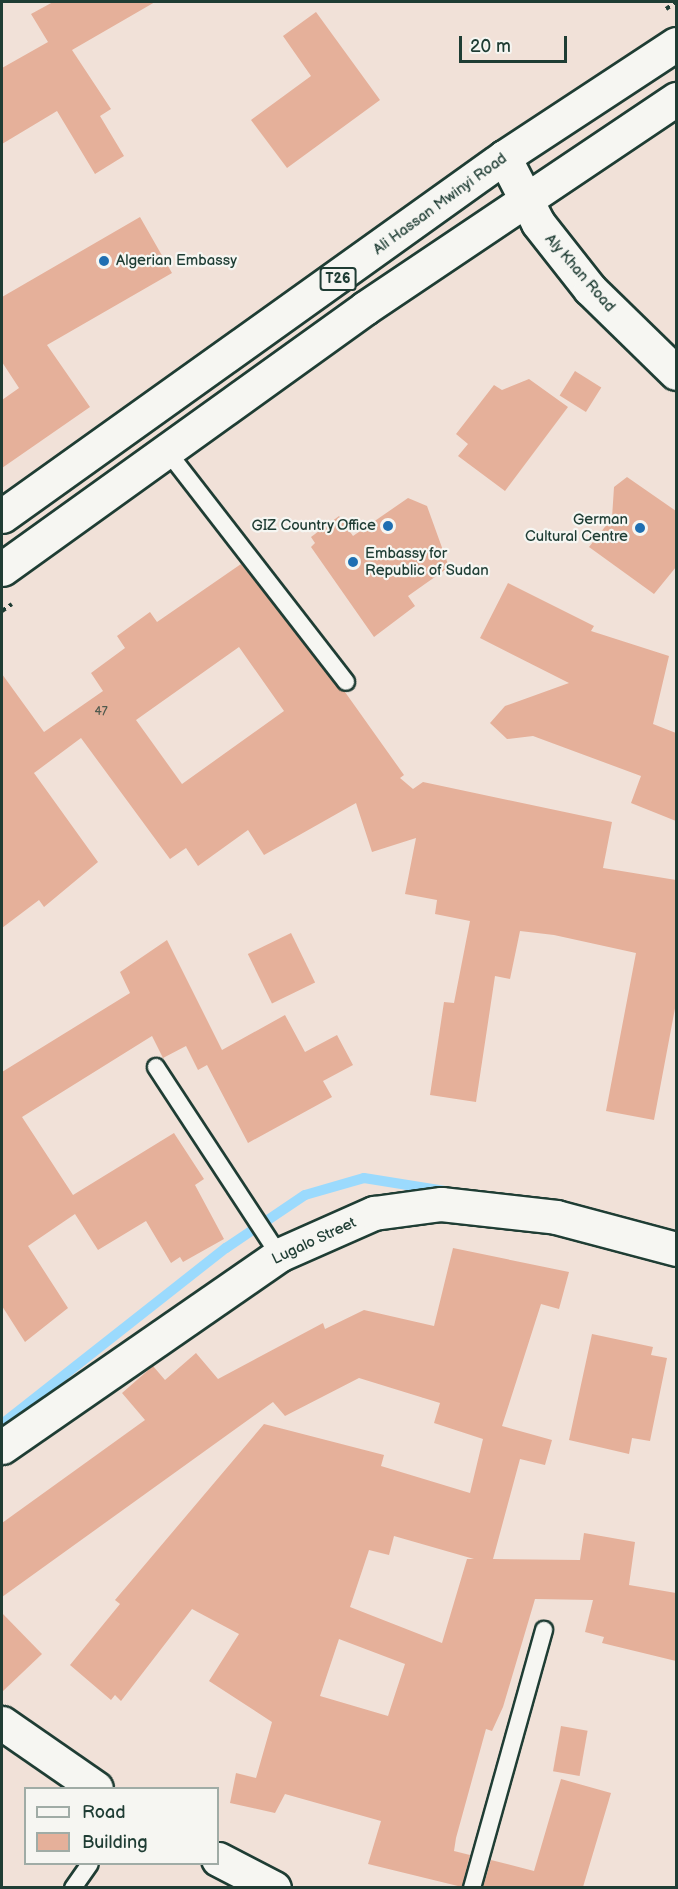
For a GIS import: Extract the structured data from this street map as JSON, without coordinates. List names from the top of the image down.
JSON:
{
  "streets": {
    "main road": [
      "Ali Hassan Mwinyi Road",
      "Aly Khan Road",
      "T26",
      "Lugalo Street"
    ]
  },
  "crossings": [
    ["Ali Hassan Mwinyi Road", "Aly Khan Road"],
    ["Aly Khan Road", "T26"]
  ],
  "places": [
    "Algerian Embassy",
    "GIZ Country Office",
    "German Cultural Centre",
    "Embassy for Republic of Sudan"
  ],
  "house_numbers": ["47"],
  "legend": ["Road", "Building"],
  "scale_bar": "20 m"
}
